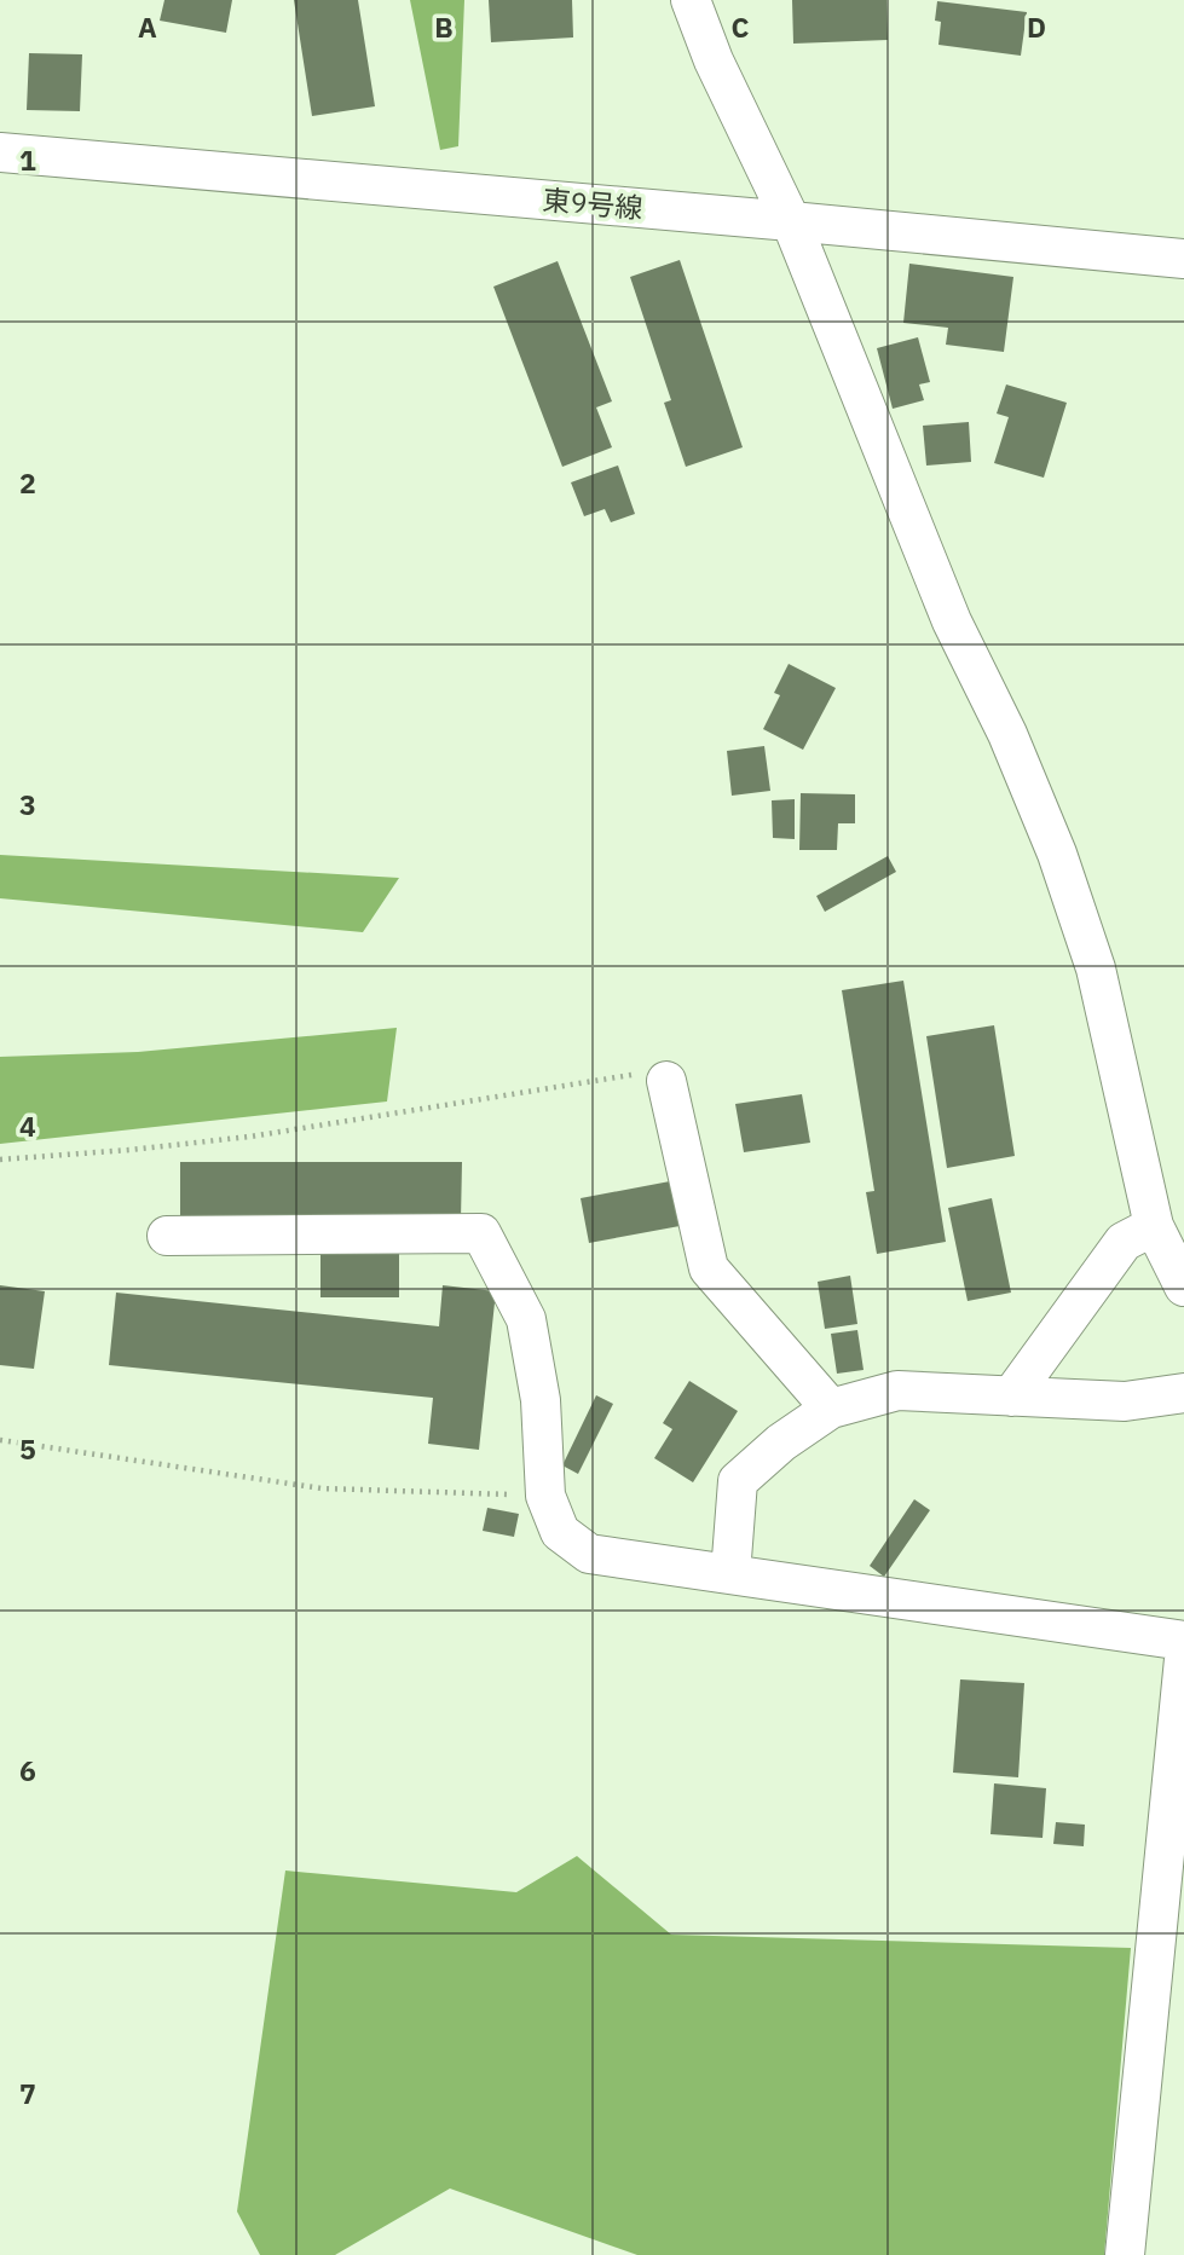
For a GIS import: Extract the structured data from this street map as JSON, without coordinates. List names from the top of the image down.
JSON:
{
  "streets": {
    "street": ["東9号線"]
  },
  "grid": {
    "columns": [
      "A",
      "B",
      "C",
      "D"
    ],
    "rows": [
      "1",
      "2",
      "3",
      "4",
      "5",
      "6",
      "7"
    ]
  }
}
